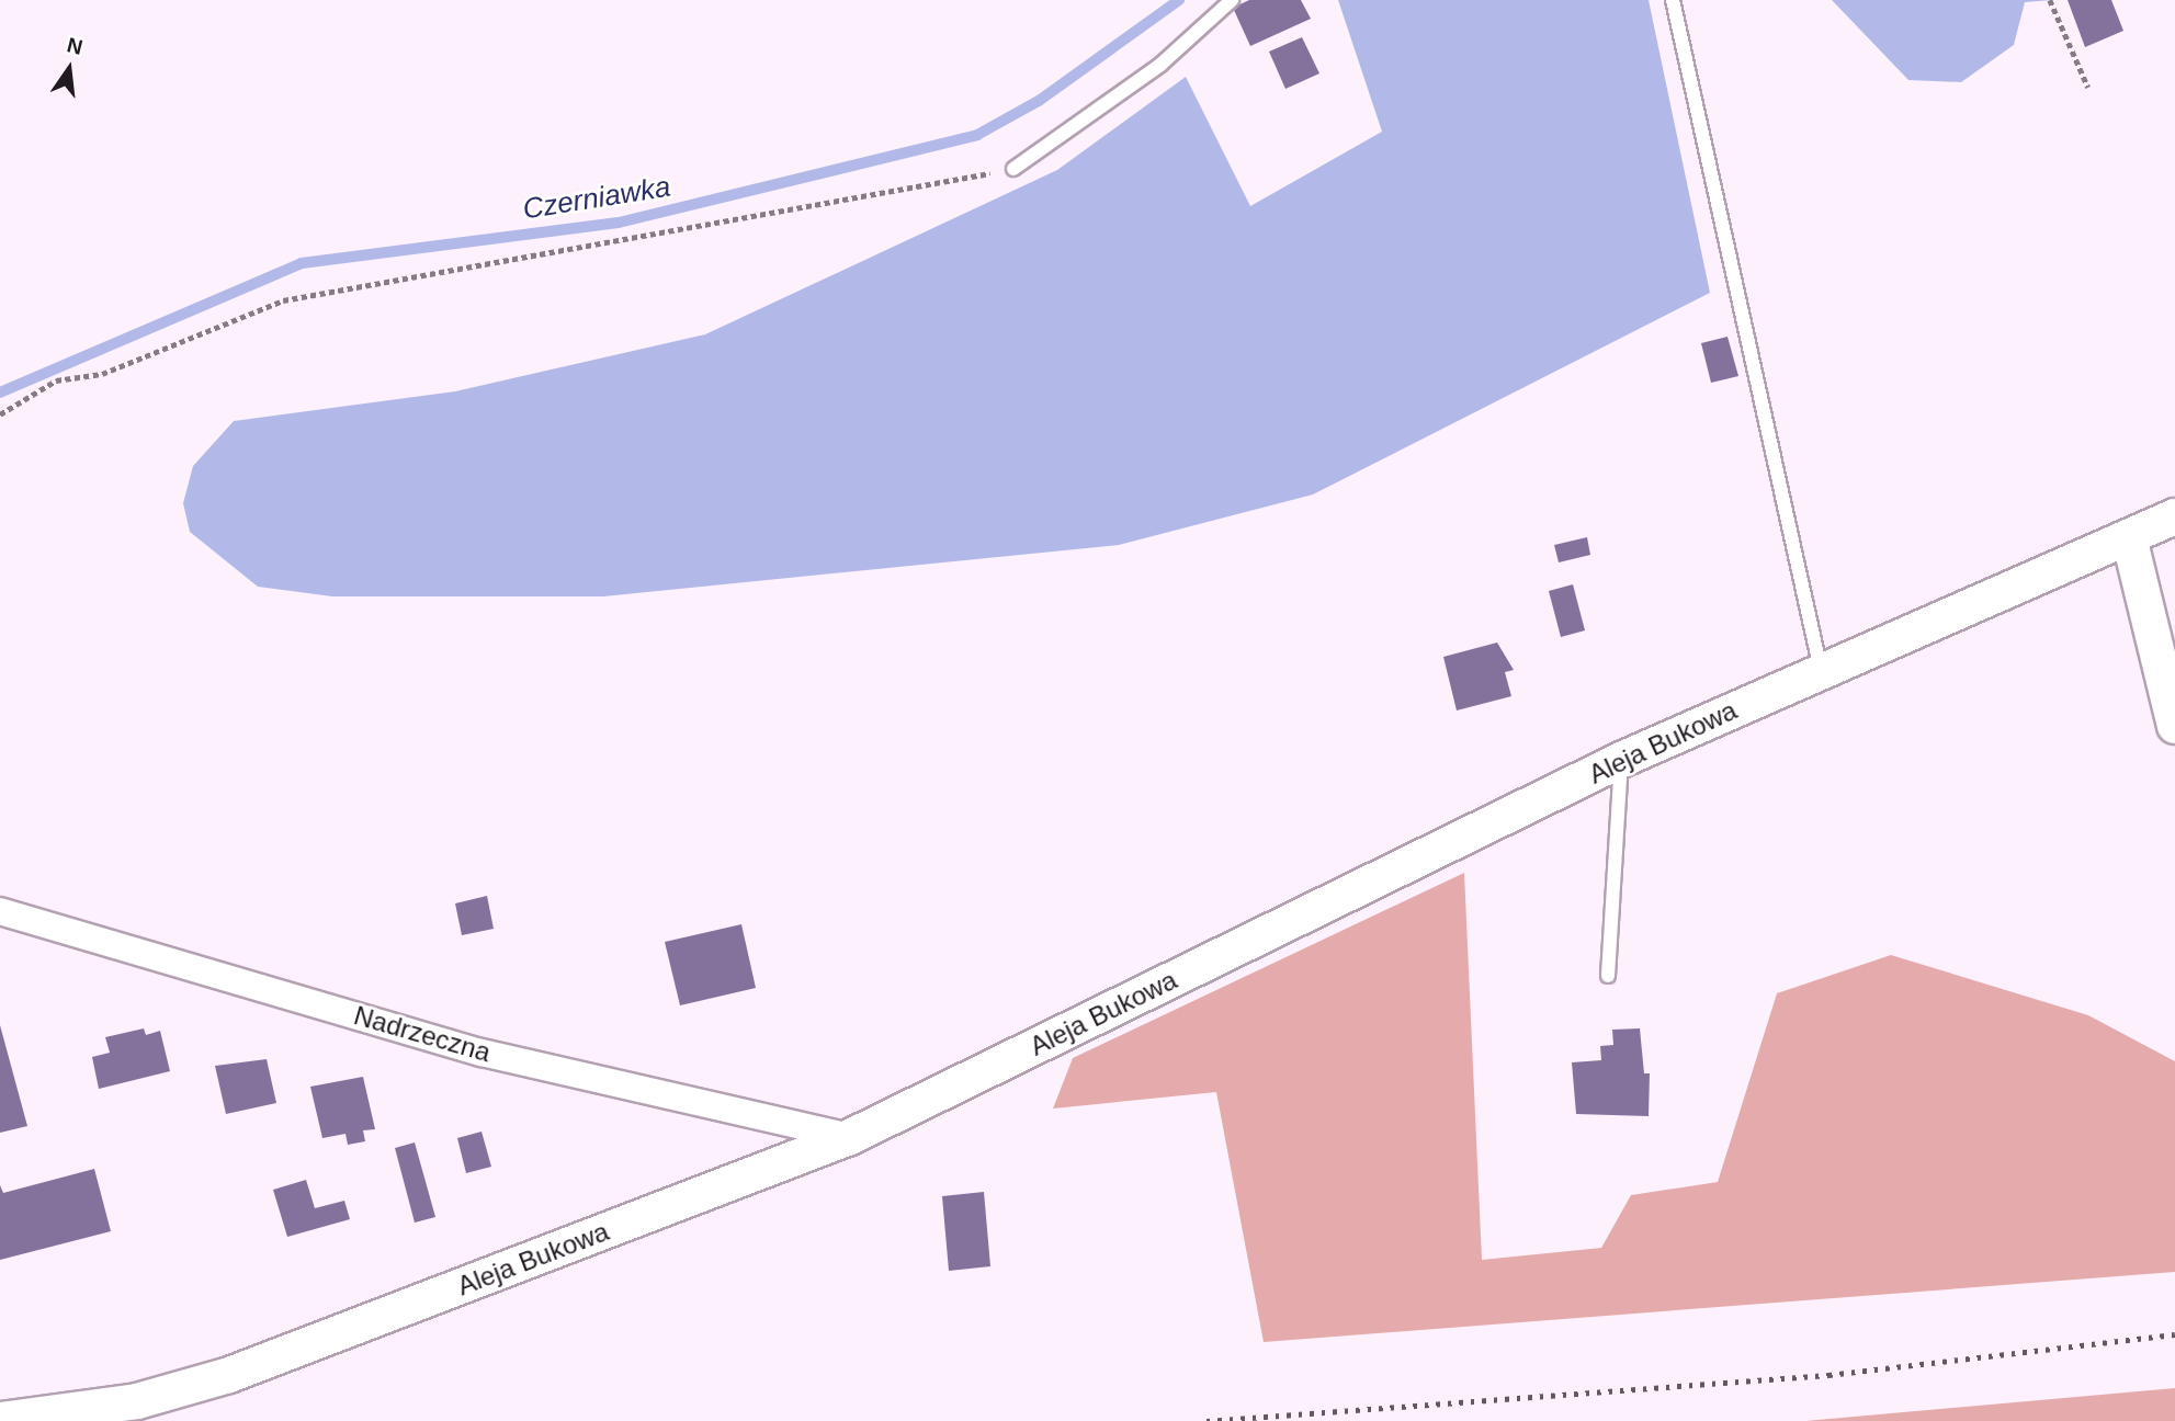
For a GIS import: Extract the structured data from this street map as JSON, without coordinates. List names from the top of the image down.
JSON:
{
  "streets": {
    "street": ["Aleja Bukowa", "Nadrzeczna"]
  },
  "crossings": [
    ["Aleja Bukowa", "Nadrzeczna"]
  ],
  "water": ["Czerniawka"],
  "north": "top"
}
